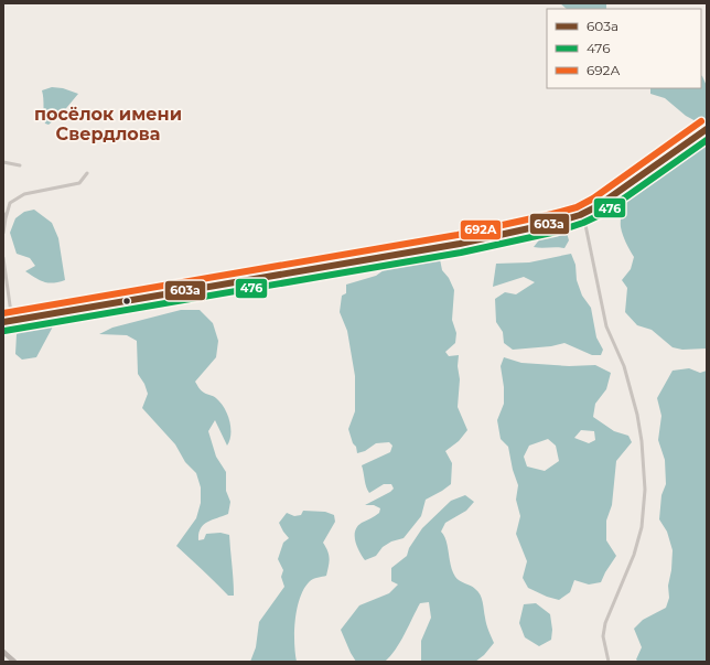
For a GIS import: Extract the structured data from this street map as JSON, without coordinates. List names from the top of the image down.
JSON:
{
  "districts": ["посёлок имени Свердлова"],
  "lines": ["transit line 692А", "transit line 603а", "transit line 476"],
  "legend": ["603а", "476", "692А"]
}
